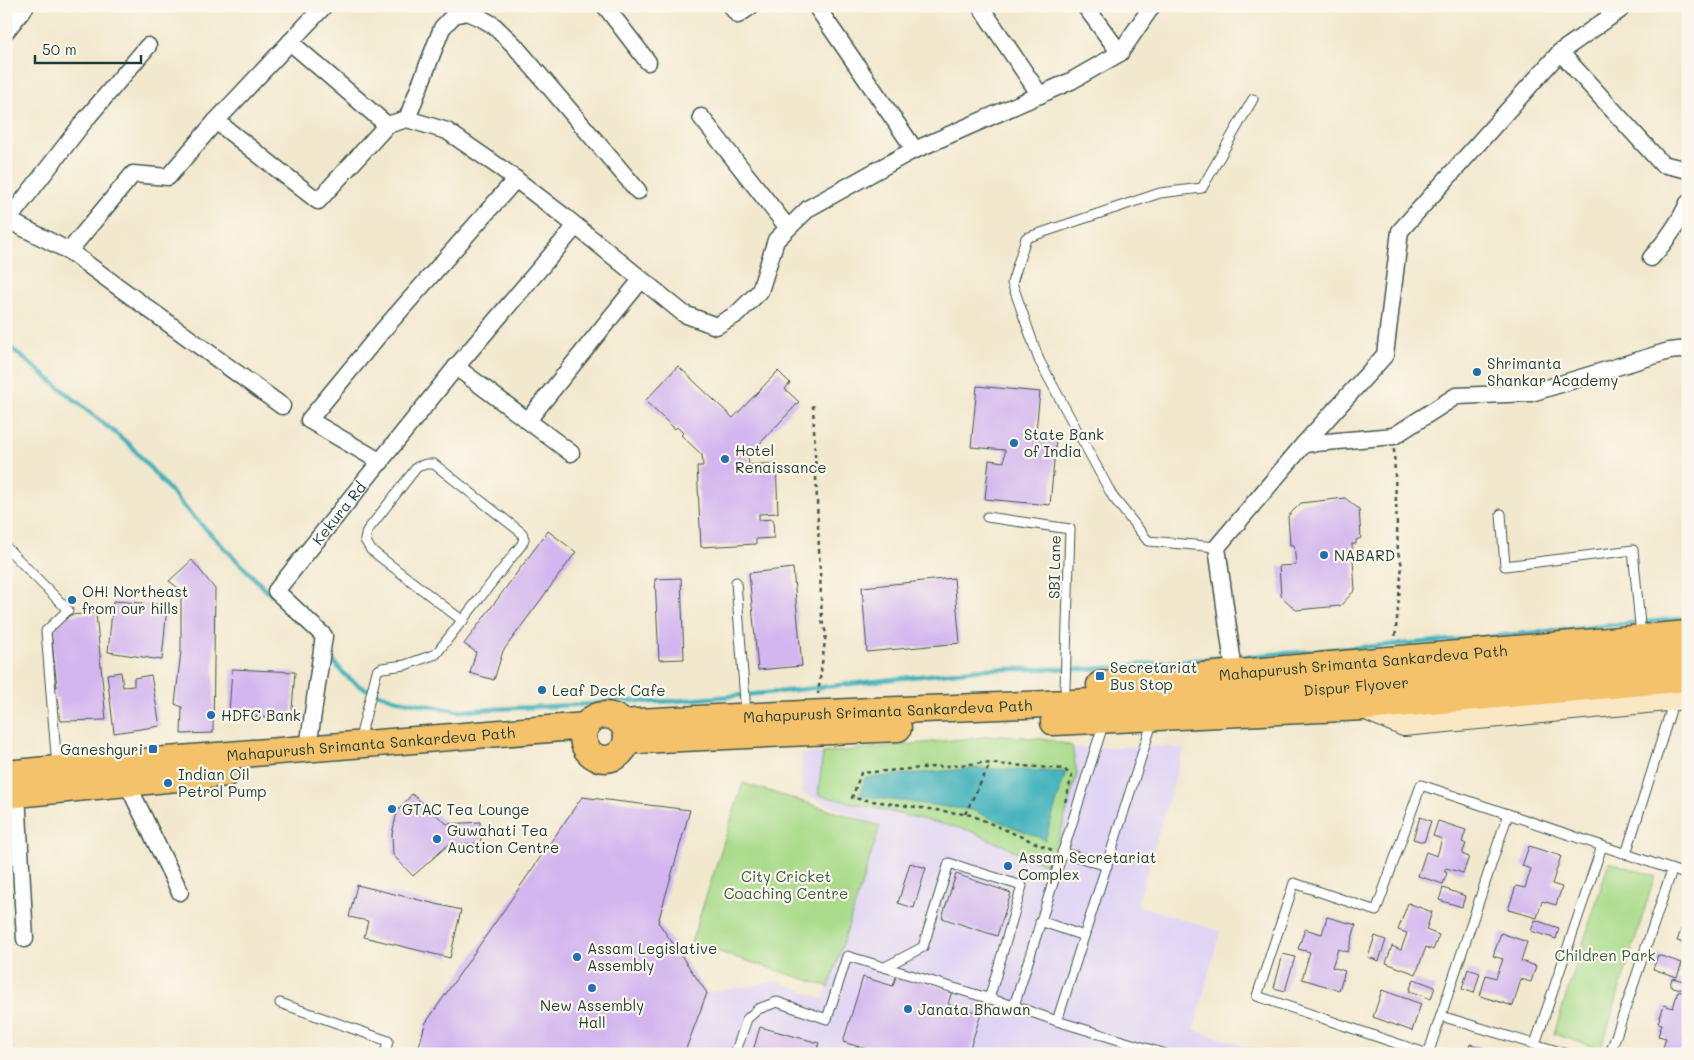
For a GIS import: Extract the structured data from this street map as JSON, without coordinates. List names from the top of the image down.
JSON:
{
  "streets": {
    "main road": ["Mahapurush Srimanta Sankardeva Path", "Dispur Flyover"],
    "street": ["Kekura Rd"],
    "lane": ["SBI Lane"]
  },
  "crossings": [
    ["Kekura Rd", "Mahapurush Srimanta Sankardeva Path"],
    ["SBI Lane", "Mahapurush Srimanta Sankardeva Path"],
    ["Mahapurush Srimanta Sankardeva Path", "Dispur Flyover"]
  ],
  "parks": ["City Cricket Coaching Centre", "Children Park"],
  "places": {
    "other": [
      "Shrimanta Shankar Academy",
      "State Bank of India",
      "Hotel Renaissance",
      "NABARD",
      "OH! Northeast from our hills",
      "Leaf Deck Cafe",
      "HDFC Bank",
      "Indian Oil Petrol Pump",
      "GTAC Tea Lounge",
      "Guwahati Tea Auction Centre",
      "Assam Secretariat Complex",
      "Assam Legislative Assembly",
      "New Assembly Hall",
      "Janata Bhawan"
    ],
    "transit": ["Secretariat Bus Stop", "Ganeshguri"]
  },
  "scale_bar": "50 m"
}
